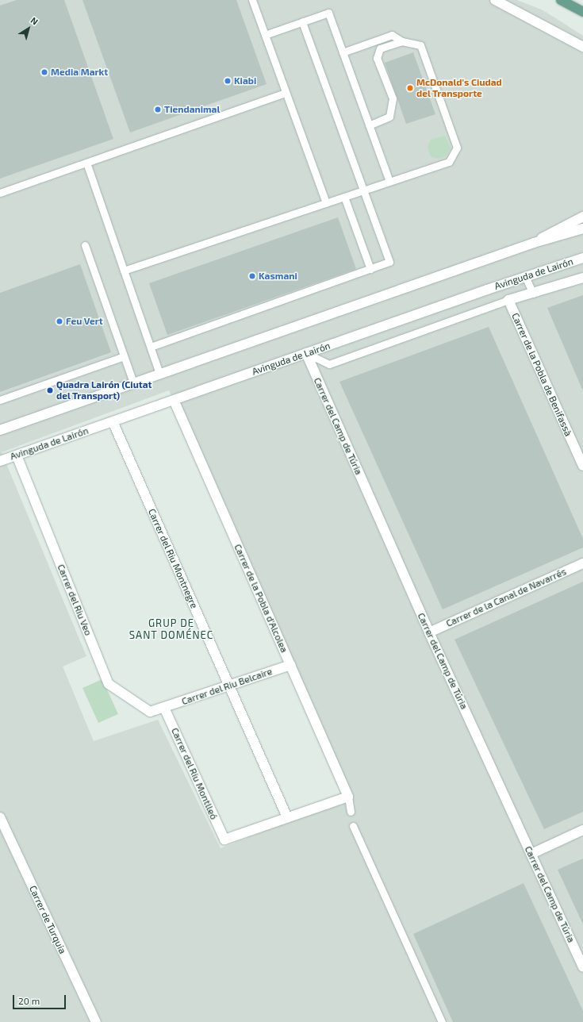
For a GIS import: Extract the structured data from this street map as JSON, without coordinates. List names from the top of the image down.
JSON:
{
  "streets": {
    "street": [
      "Avinguda de Lairón",
      "Carrer de la Pobla de Benifassà",
      "Carrer del Camp de Túria",
      "Carrer del Riu Montnegre",
      "Carrer de la Canal de Navarrés",
      "Carrer de la Pobla d'Alcolea",
      "Carrer del Riu Veo",
      "Carrer del Riu Belcaire",
      "Carrer del Riu Montlleó",
      "Carrer de Turquia"
    ]
  },
  "crossings": [
    ["Avinguda de Lairón", "Carrer de la Pobla de Benifassà"],
    ["Avinguda de Lairón", "Carrer del Camp de Túria"],
    ["Avinguda de Lairón", "Carrer del Riu Montnegre"],
    ["Avinguda de Lairón", "Carrer de la Pobla d'Alcolea"],
    ["Avinguda de Lairón", "Carrer del Riu Veo"],
    ["Carrer del Camp de Túria", "Carrer de la Canal de Navarrés"],
    ["Carrer del Riu Montnegre", "Carrer del Riu Belcaire"],
    ["Carrer del Riu Montnegre", "Carrer del Riu Montlleó"],
    ["Carrer de la Pobla d'Alcolea", "Carrer del Riu Belcaire"],
    ["Carrer del Riu Veo", "Carrer del Riu Belcaire"],
    ["Carrer del Riu Veo", "Carrer del Riu Montlleó"],
    ["Carrer del Riu Belcaire", "Carrer del Riu Montlleó"]
  ],
  "districts": ["GRUP DE SANT DOMÉNEC"],
  "places": [
    "Media Markt",
    "Kiabi",
    "McDonald's Ciudad del Transporte",
    "Tiendanimal",
    "Kasmani",
    "Feu Vert",
    "Quadra Lairón (Ciutat del Transport)"
  ],
  "scale_bar": "20 m",
  "north": "top right"
}
